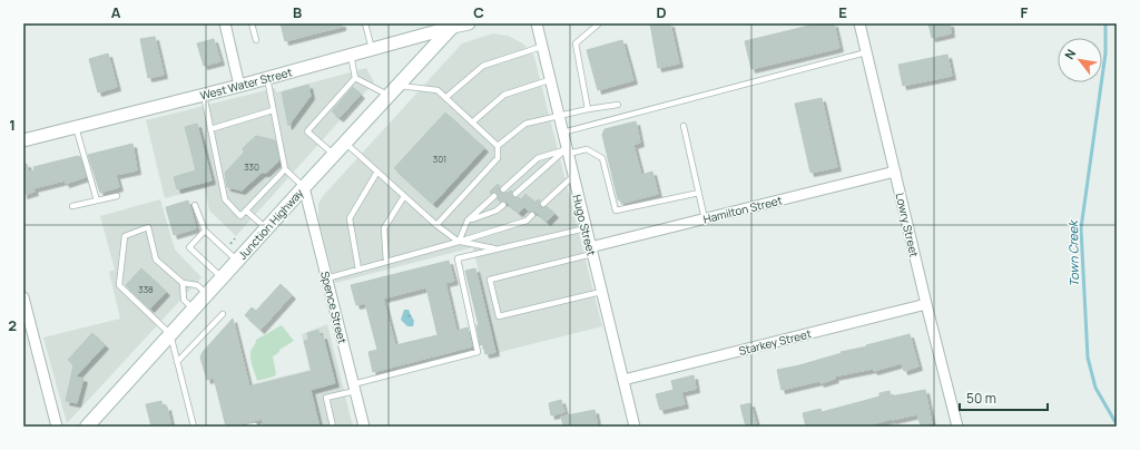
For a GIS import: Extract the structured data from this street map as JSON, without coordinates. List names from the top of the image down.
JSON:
{
  "streets": {
    "main road": ["Junction Highway"],
    "street": [
      "West Water Street",
      "Hamilton Street",
      "Hugo Street",
      "Lowry Street",
      "Spence Street",
      "Starkey Street"
    ]
  },
  "crossings": [
    ["West Water Street", "Junction Highway"],
    ["Hamilton Street", "Hugo Street"],
    ["Hamilton Street", "Lowry Street"],
    ["Junction Highway", "Spence Street"],
    ["Hugo Street", "Starkey Street"],
    ["Lowry Street", "Starkey Street"]
  ],
  "water": ["Town Creek"],
  "house_numbers": ["301", "330", "338"],
  "scale_bar": "50 m",
  "north": "top left",
  "grid": {
    "columns": [
      "A",
      "B",
      "C",
      "D",
      "E",
      "F"
    ],
    "rows": ["1", "2"]
  }
}
